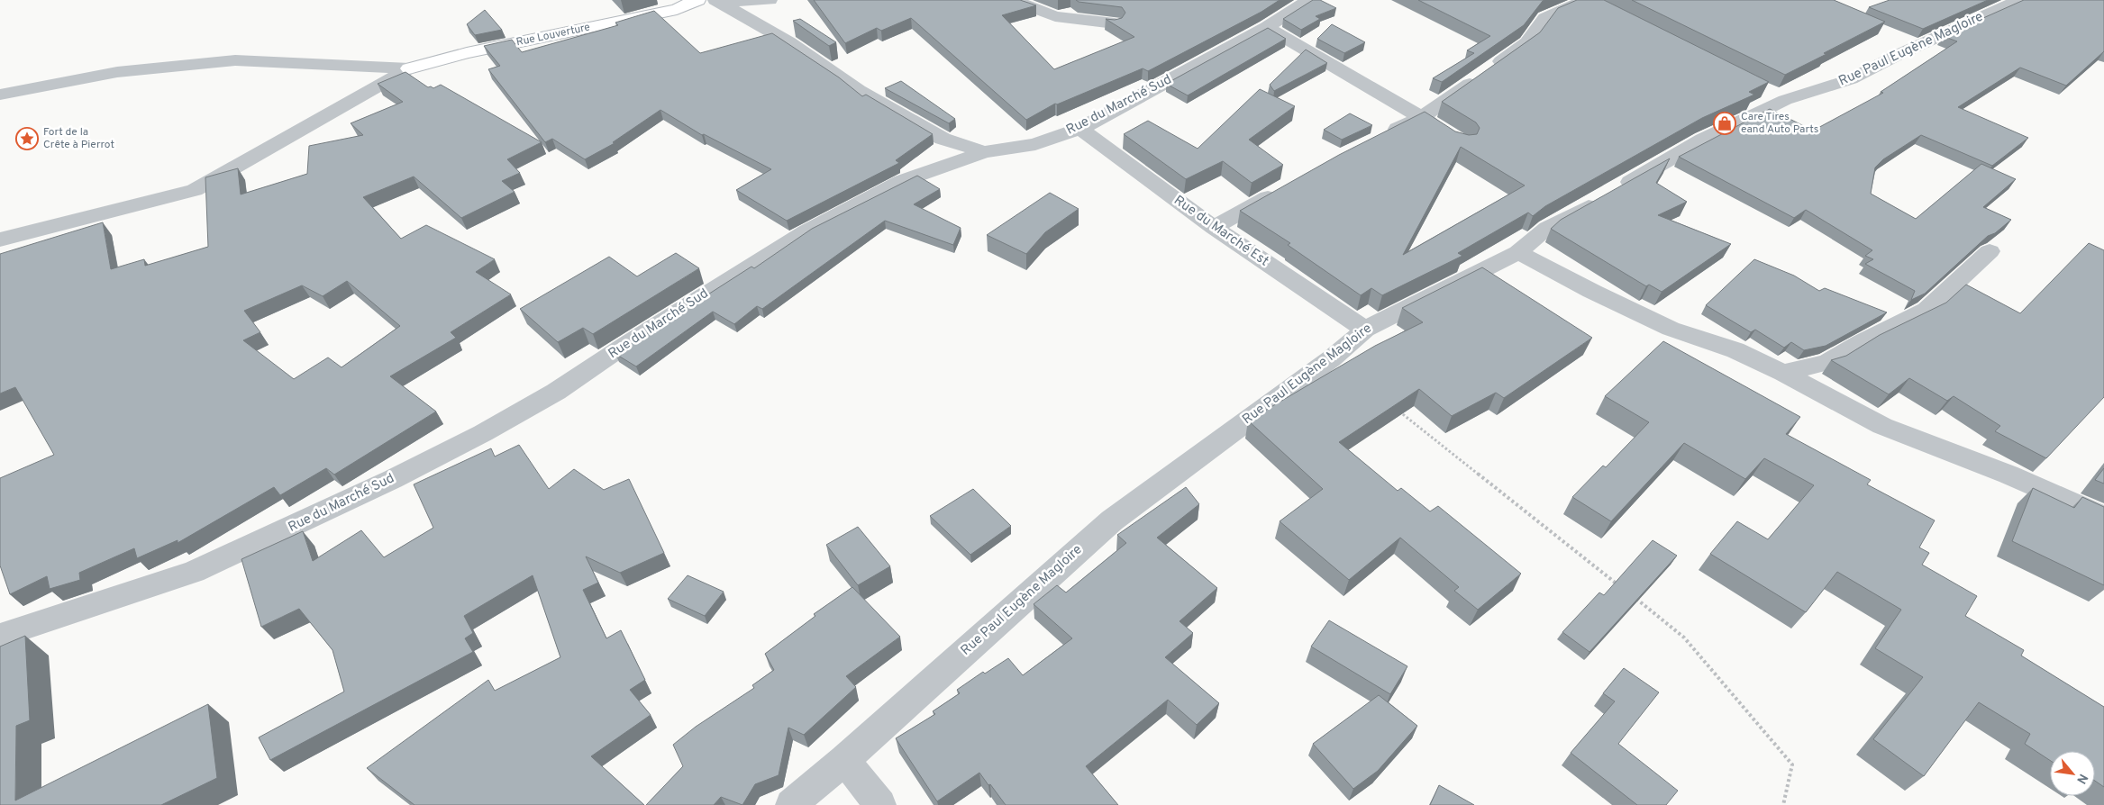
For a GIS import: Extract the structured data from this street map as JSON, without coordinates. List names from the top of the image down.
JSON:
{
  "streets": {
    "main road": ["Rue Louverture"],
    "street": ["Rue Paul Eugène Magloire", "Rue du Marché Sud", "Rue du Marché Est"]
  },
  "crossings": [
    ["Rue Paul Eugène Magloire", "Rue du Marché Est"],
    ["Rue du Marché Sud", "Rue du Marché Est"]
  ],
  "places": {
    "shop": ["Care Tires eand Auto Parts"],
    "place": ["Fort de la Crête à Pierrot"]
  },
  "north": "bottom right"
}
